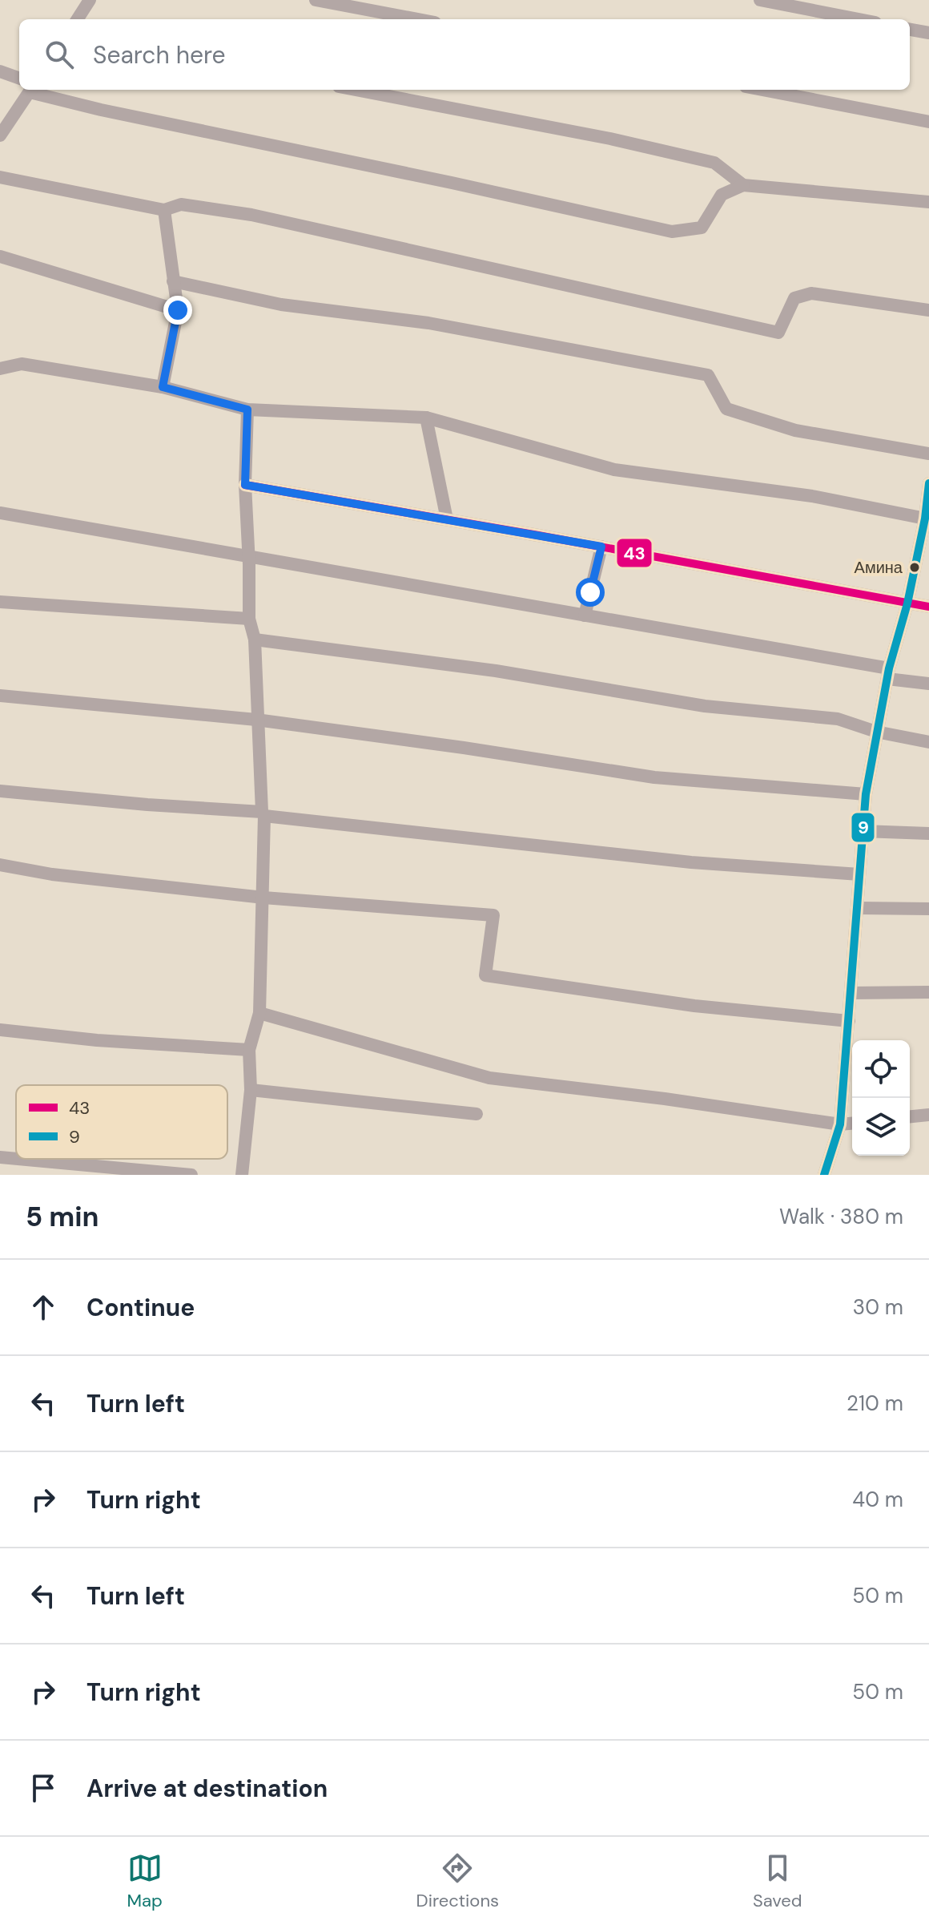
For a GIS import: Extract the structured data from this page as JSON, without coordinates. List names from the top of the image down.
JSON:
{
  "places": ["Амина"],
  "lines": ["transit line 9", "transit line 43"],
  "legend": ["43", "9"],
  "page": {
    "search": "Search here",
    "heading": ["5 min", "Walk · 380 m"],
    "list": [
      ["Continue", "30 m"],
      ["Turn left", "210 m"],
      ["Turn right", "40 m"],
      ["Turn left", "50 m"],
      ["Turn right", "50 m"],
      "Arrive at destination"
    ],
    "nav": ["Map", "Directions", "Saved"]
  }
}
